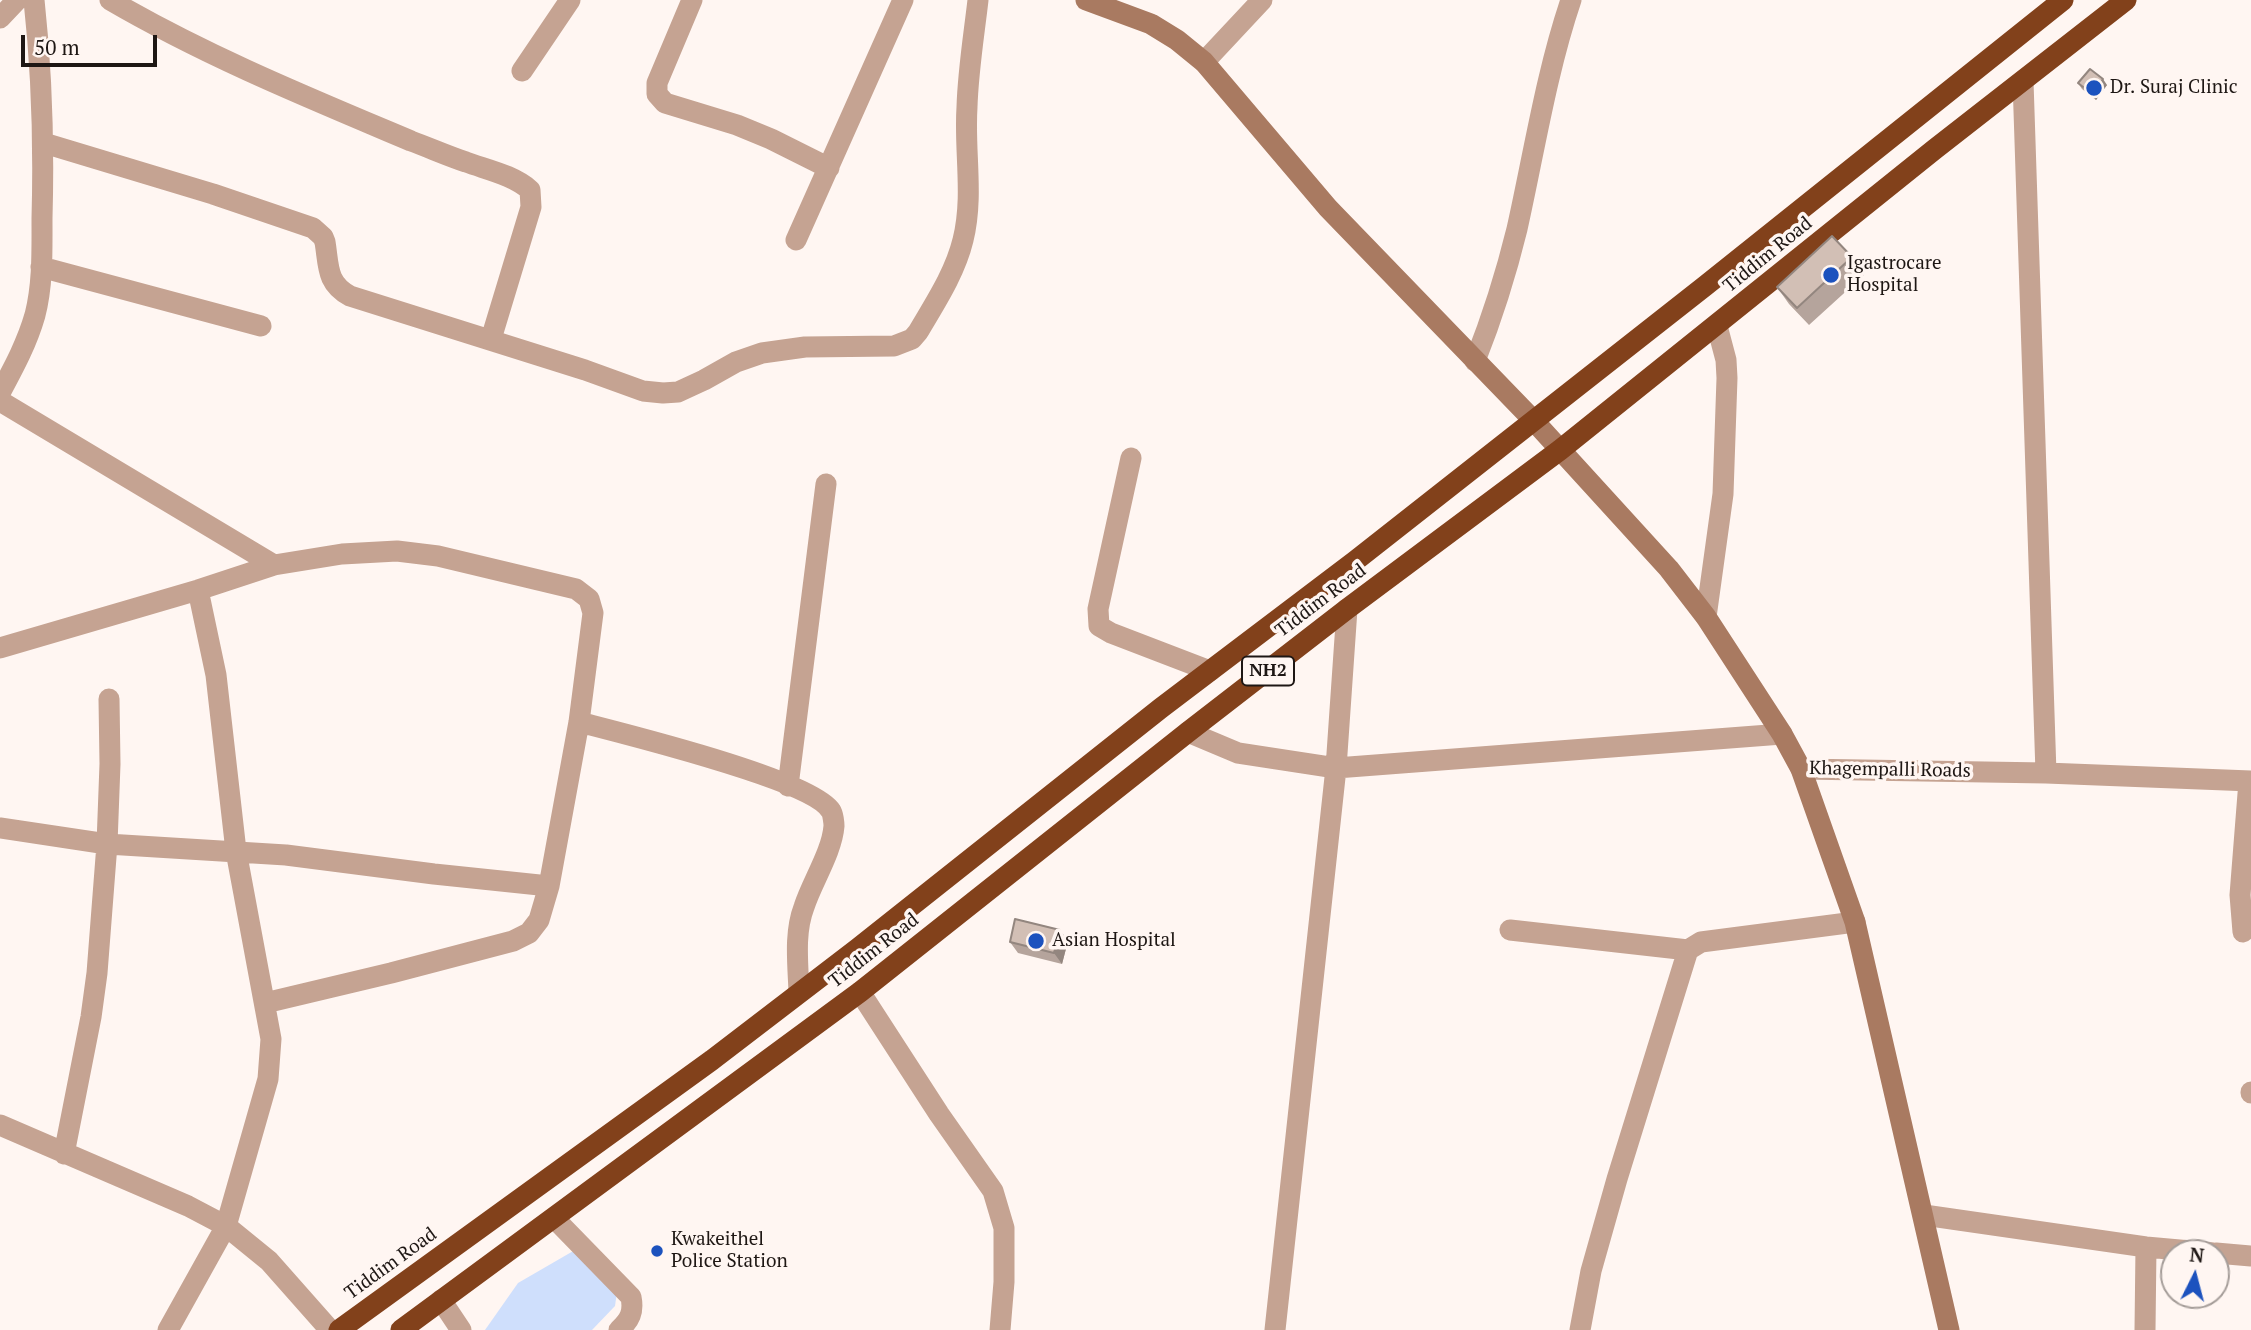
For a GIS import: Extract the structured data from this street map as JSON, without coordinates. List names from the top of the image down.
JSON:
{
  "streets": {
    "highway": ["Tiddim Road", "NH2"],
    "street": ["Khagempalli Roads"]
  },
  "crossings": [
    ["Tiddim Road", "Khagempalli Roads"]
  ],
  "places": [
    "Dr. Suraj Clinic",
    "Igastrocare Hospital",
    "Asian Hospital",
    "Kwakeithel Police Station"
  ],
  "scale_bar": "50 m",
  "north": "top"
}
